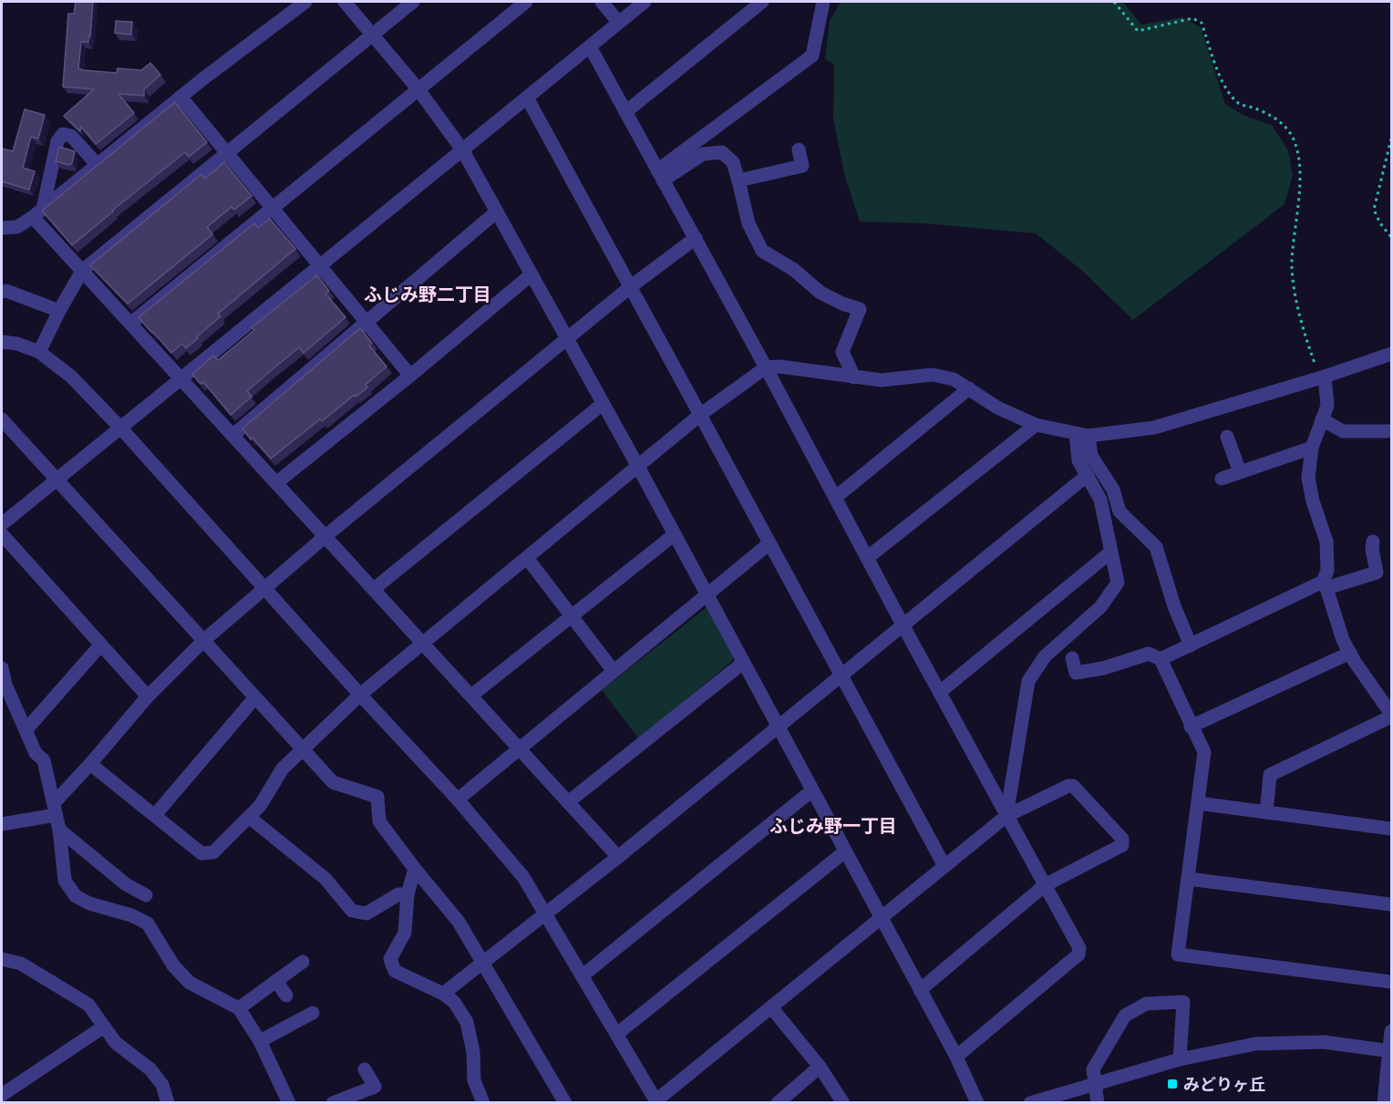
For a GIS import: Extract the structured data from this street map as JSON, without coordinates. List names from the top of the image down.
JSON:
{
  "districts": ["ふじみ野二丁目", "ふじみ野一丁目"],
  "places": {
    "transit": ["みどりヶ丘"]
  }
}
